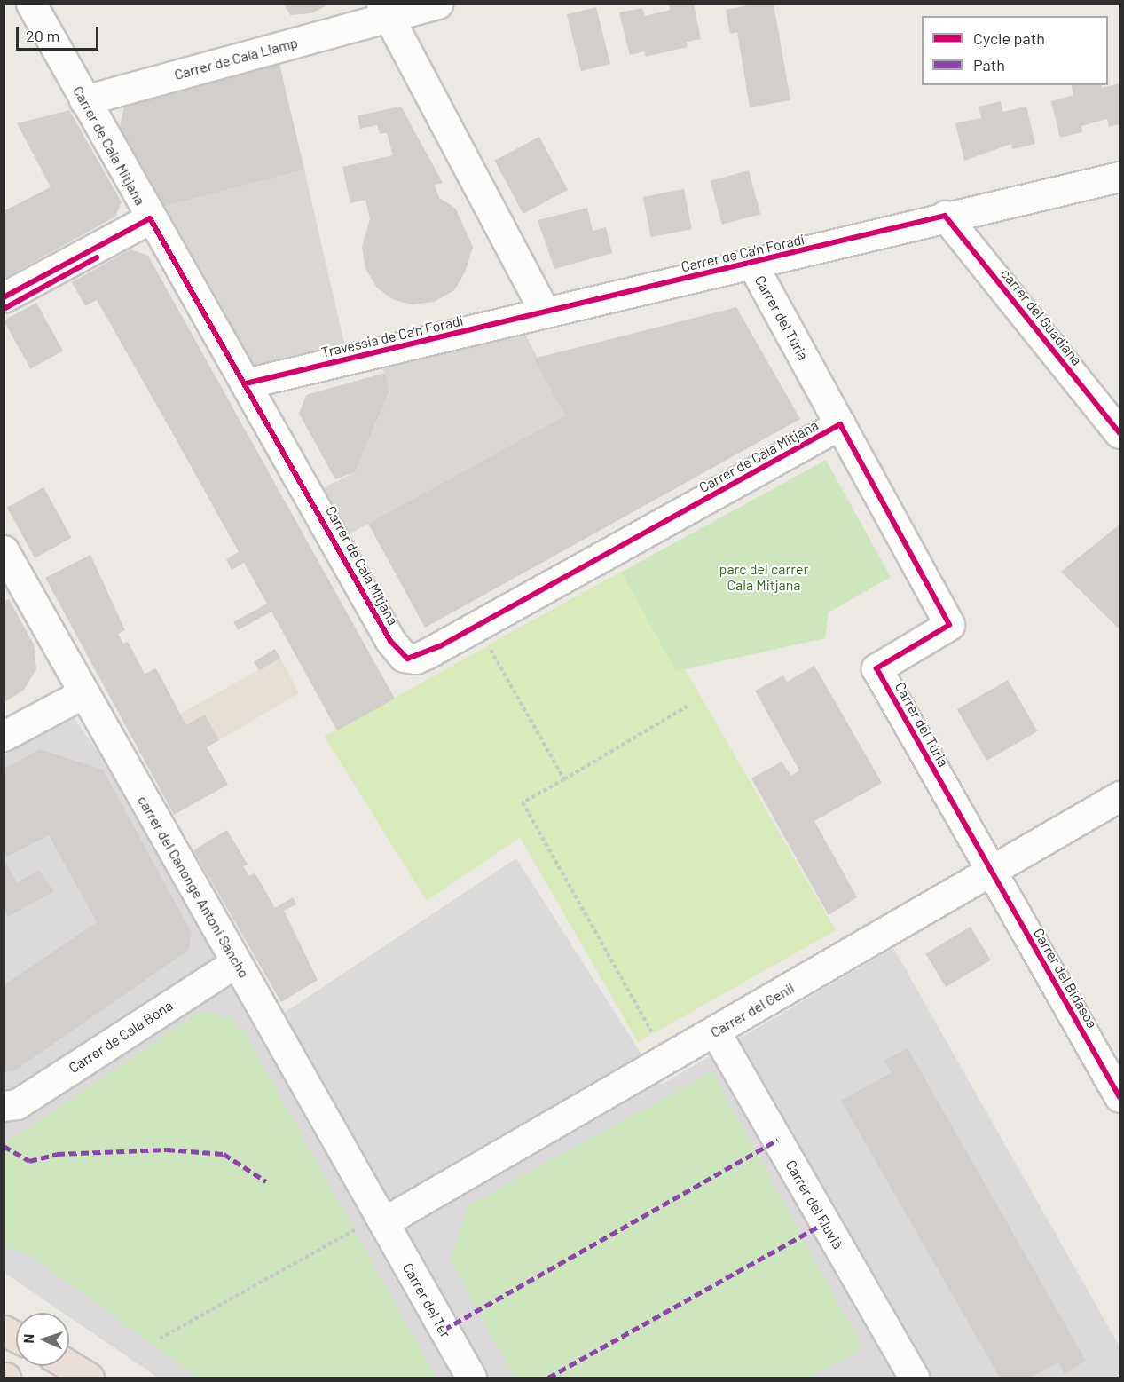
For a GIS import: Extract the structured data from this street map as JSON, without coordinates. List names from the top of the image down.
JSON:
{
  "streets": {
    "street": [
      "Carrer de Cala Llamp",
      "Carrer de Cala Mitjana",
      "Carrer de Ca'n Foradí",
      "carrer del Guadiana",
      "Carrer del Túria",
      "Travessia de Ca'n Foradí",
      "carrer del Canonge Antoni Sancho",
      "Carrer del Bidasoa",
      "Carrer del Genil",
      "Carrer de Cala Bona",
      "Carrer del Fluvià",
      "Carrer del Ter"
    ]
  },
  "crossings": [
    ["Carrer de Cala Llamp", "Carrer de Cala Mitjana"],
    ["Carrer de Cala Mitjana", "Carrer del Túria"],
    ["Carrer de Cala Mitjana", "Travessia de Ca'n Foradí"],
    ["Carrer de Ca'n Foradí", "carrer del Guadiana"],
    ["Carrer de Ca'n Foradí", "Carrer del Túria"],
    ["Carrer de Ca'n Foradí", "Travessia de Ca'n Foradí"],
    ["Carrer del Túria", "Carrer del Bidasoa"],
    ["Carrer del Túria", "Carrer del Genil"],
    ["carrer del Canonge Antoni Sancho", "Carrer del Genil"],
    ["carrer del Canonge Antoni Sancho", "Carrer de Cala Bona"],
    ["carrer del Canonge Antoni Sancho", "Carrer del Ter"],
    ["Carrer del Bidasoa", "Carrer del Genil"],
    ["Carrer del Genil", "Carrer del Fluvià"],
    ["Carrer del Genil", "Carrer del Ter"]
  ],
  "parks": ["parc del carrer Cala Mitjana"],
  "legend": ["Cycle path", "Path"],
  "scale_bar": "20 m",
  "north": "left"
}
